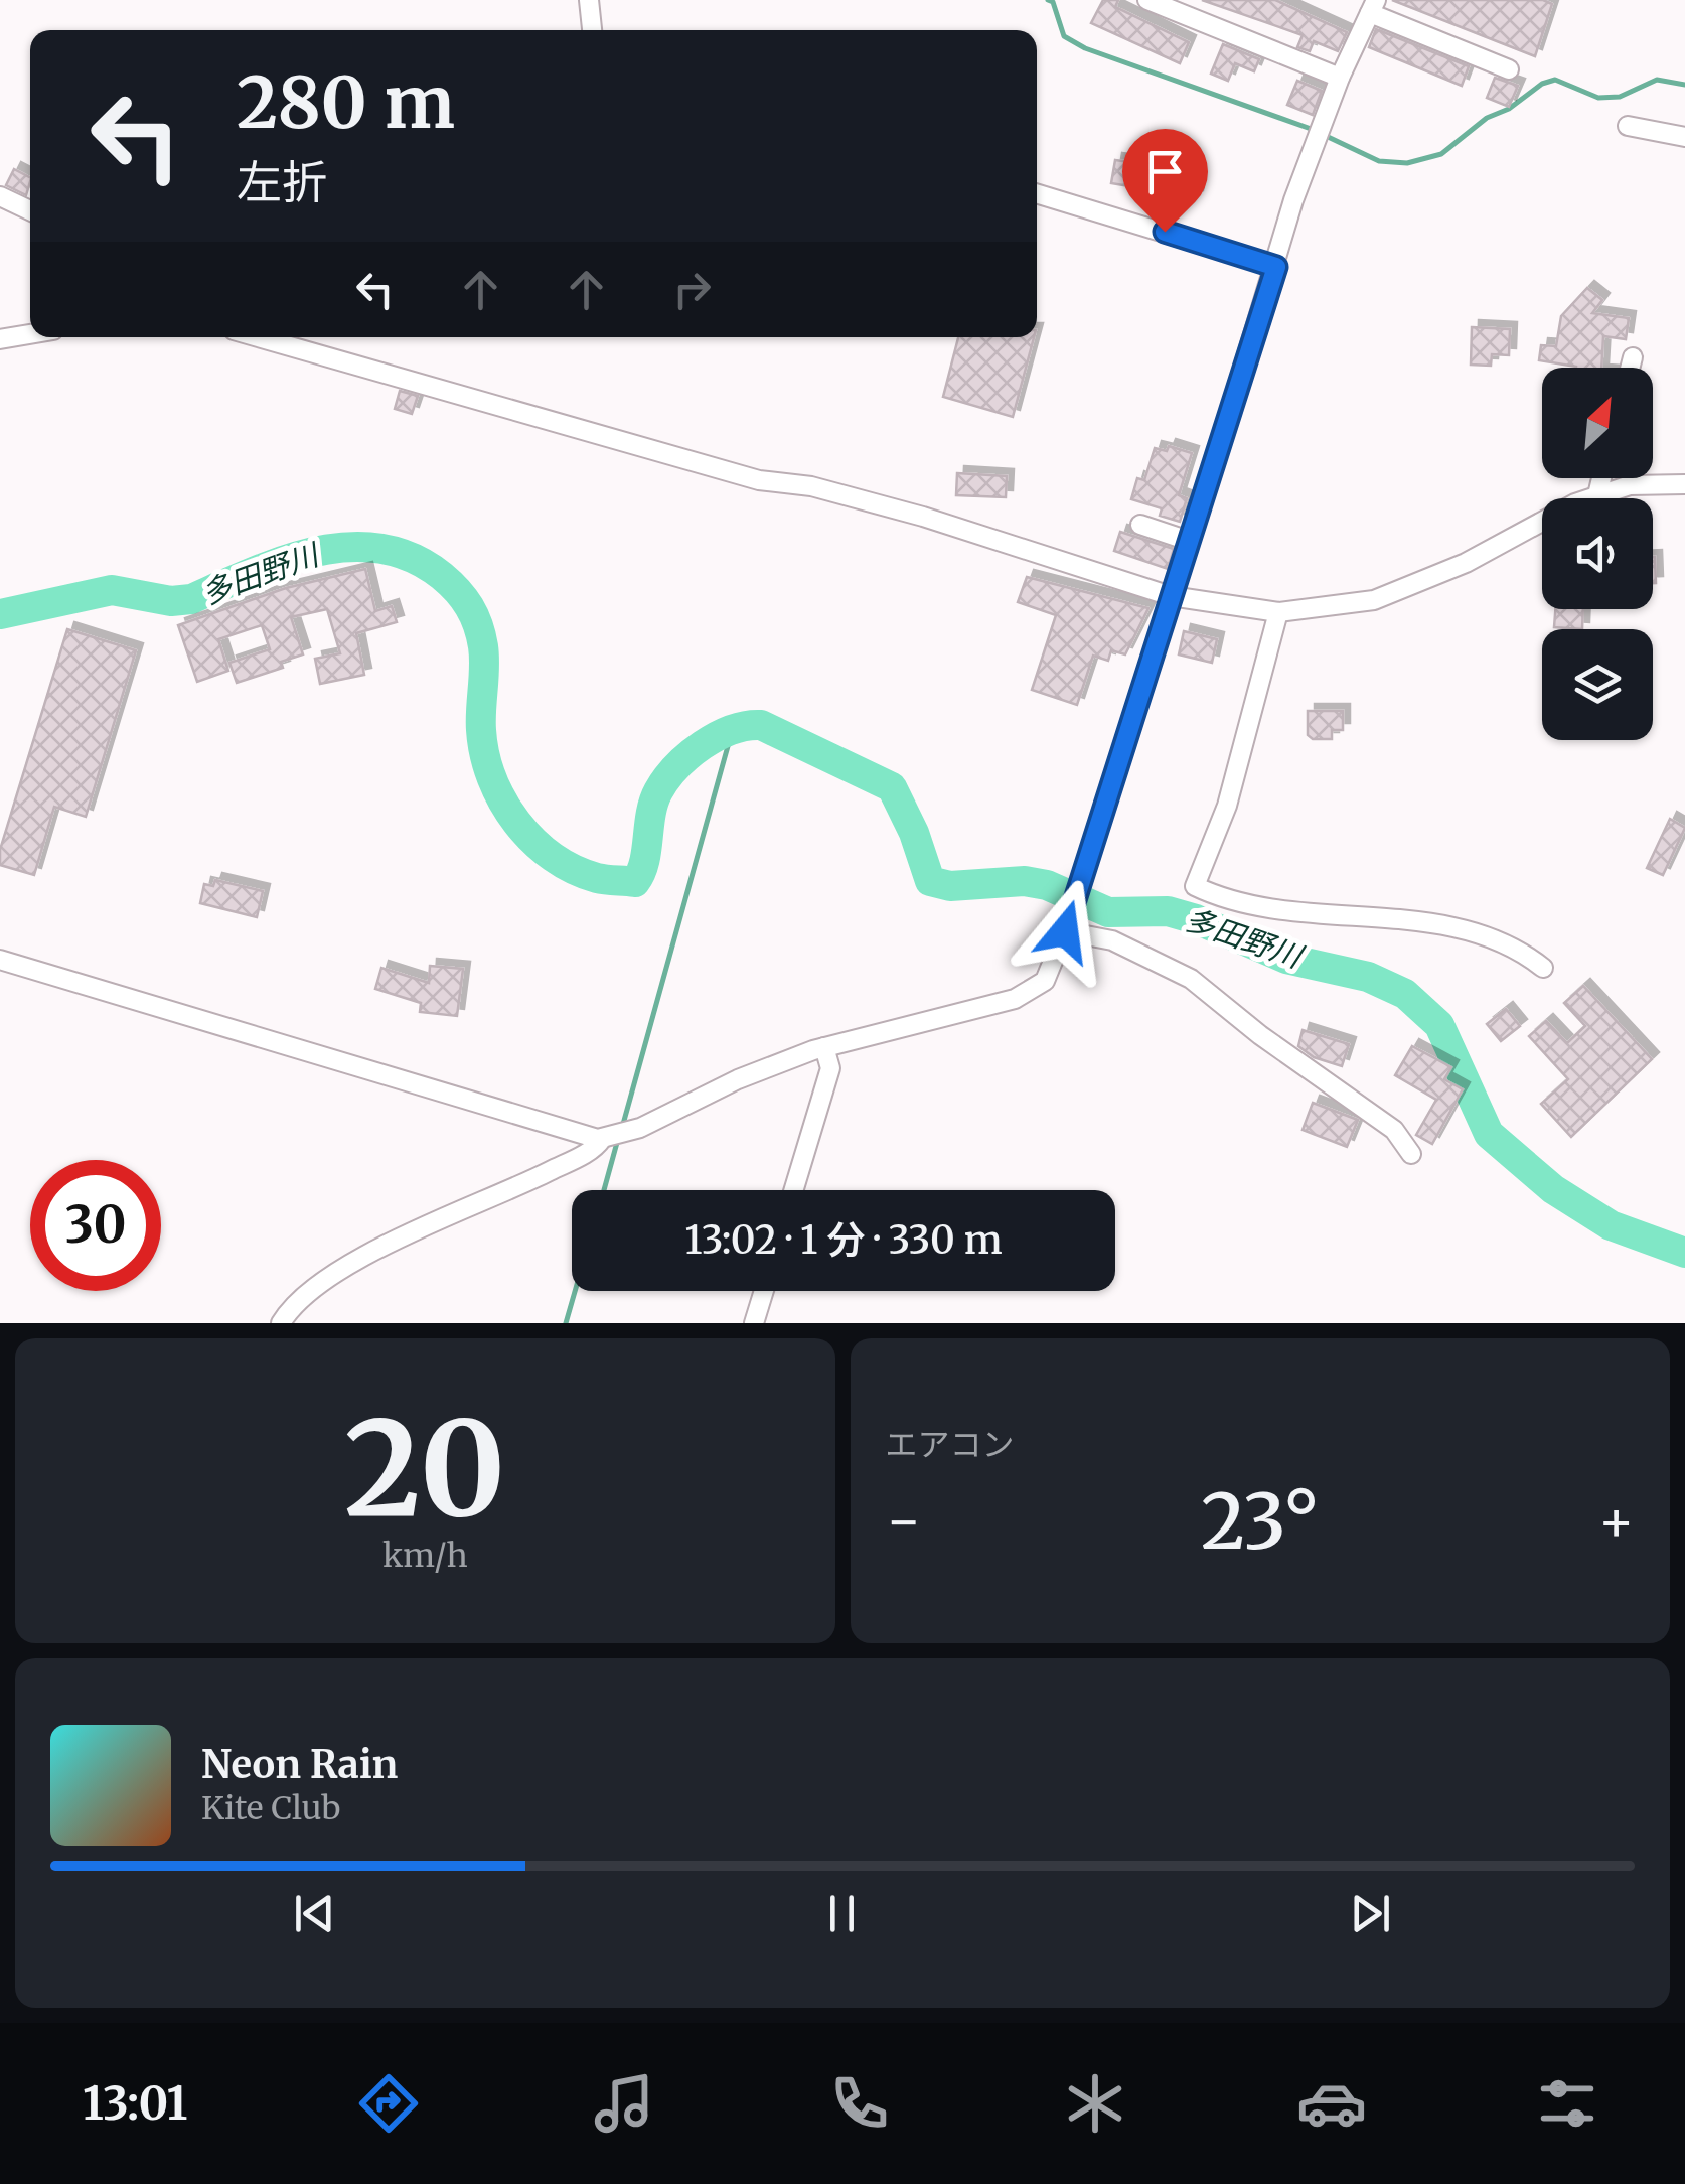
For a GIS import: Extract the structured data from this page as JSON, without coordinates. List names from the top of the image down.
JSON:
{
  "water": ["多田野川"],
  "north": "top right",
  "page": {
    "turn": ["280 m", "左折"],
    "limit": "30",
    "trip": "13:02 · 1 分 · 330 m",
    "tile": [
      ["20", "km/h"],
      "エアコン"
    ],
    "heat": ["−", "23°", "+"],
    "song": ["Neon Rain", "Kite Club"],
    "tabs": "13:01"
  }
}
